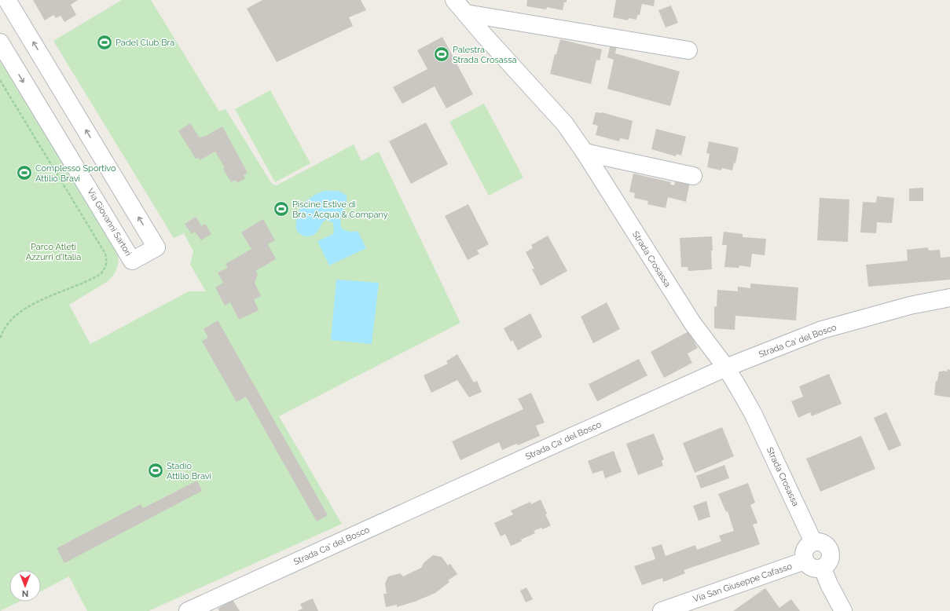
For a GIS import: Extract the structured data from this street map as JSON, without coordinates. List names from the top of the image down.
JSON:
{
  "streets": {
    "street": [
      "Via Giovanni Sartori",
      "Strada Crosassa",
      "Strada Ca' del Bosco",
      "Via San Giuseppe Cafasso"
    ]
  },
  "crossings": [
    ["Strada Crosassa", "Strada Ca' del Bosco"],
    ["Strada Crosassa", "Via San Giuseppe Cafasso"]
  ],
  "parks": ["Parco Atleti Azzurri d'Italia"],
  "places": {
    "sports": [
      "Padel Club Bra",
      "Palestra Strada Crosassa",
      "Complesso Sportivo Attilio Bravi",
      "Piscine Estive di Bra - Acqua & Company",
      "Stadio Attilio Bravi"
    ]
  },
  "north": "bottom"
}
